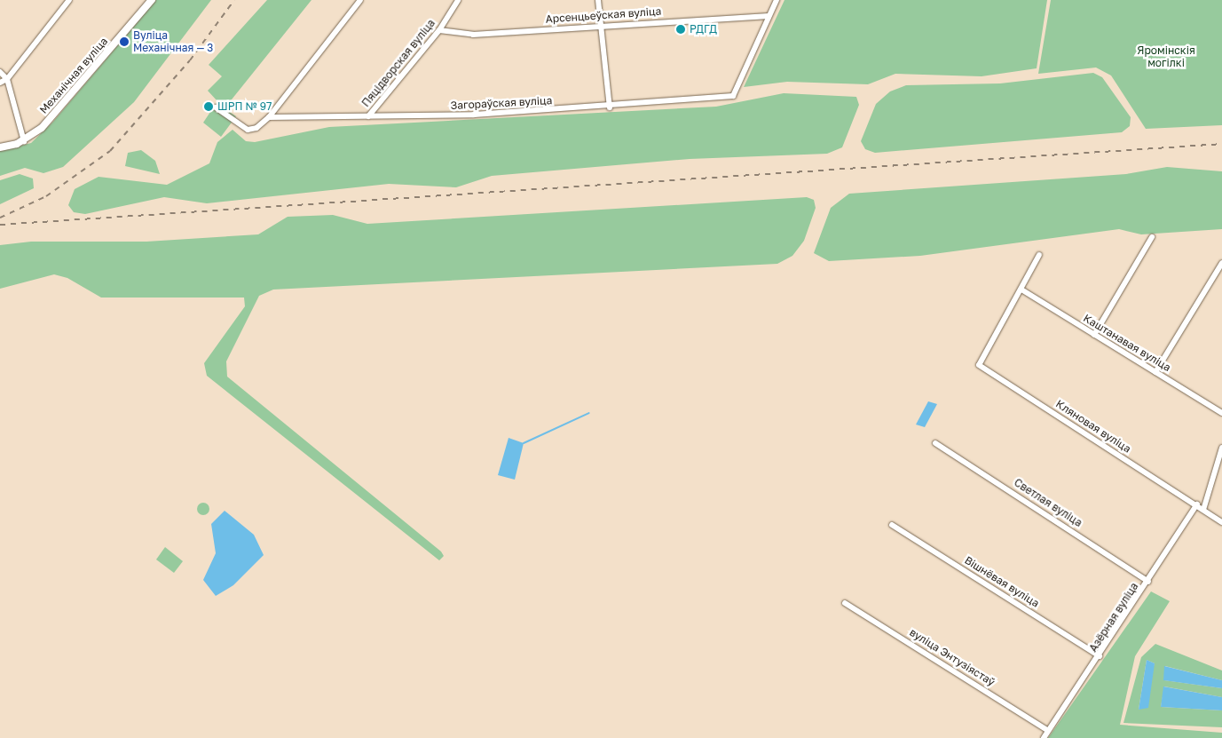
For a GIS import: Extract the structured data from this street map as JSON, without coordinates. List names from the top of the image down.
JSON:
{
  "streets": {
    "street": [
      "Арсенцьеўская вуліца",
      "Пяцідворская вуліца",
      "Механічная вуліца",
      "Загораўская вуліца",
      "Каштанавая вуліца",
      "Кляновая вуліца",
      "Светлая вуліца",
      "Вішнёвая вуліца",
      "Азёрная вуліца",
      "вуліца Энтузіястаў"
    ]
  },
  "crossings": [
    ["Арсенцьеўская вуліца", "Пяцідворская вуліца"],
    ["Арсенцьеўская вуліца", "Загораўская вуліца"],
    ["Пяцідворская вуліца", "Загораўская вуліца"],
    ["Каштанавая вуліца", "Кляновая вуліца"],
    ["Кляновая вуліца", "Азёрная вуліца"],
    ["Светлая вуліца", "Азёрная вуліца"],
    ["Вішнёвая вуліца", "Азёрная вуліца"],
    ["Азёрная вуліца", "вуліца Энтузіястаў"]
  ],
  "parks": ["Яромінскія могілкі"],
  "places": ["РДГД", "Вуліца Механічная — 3", "ШРП № 97"]
}
